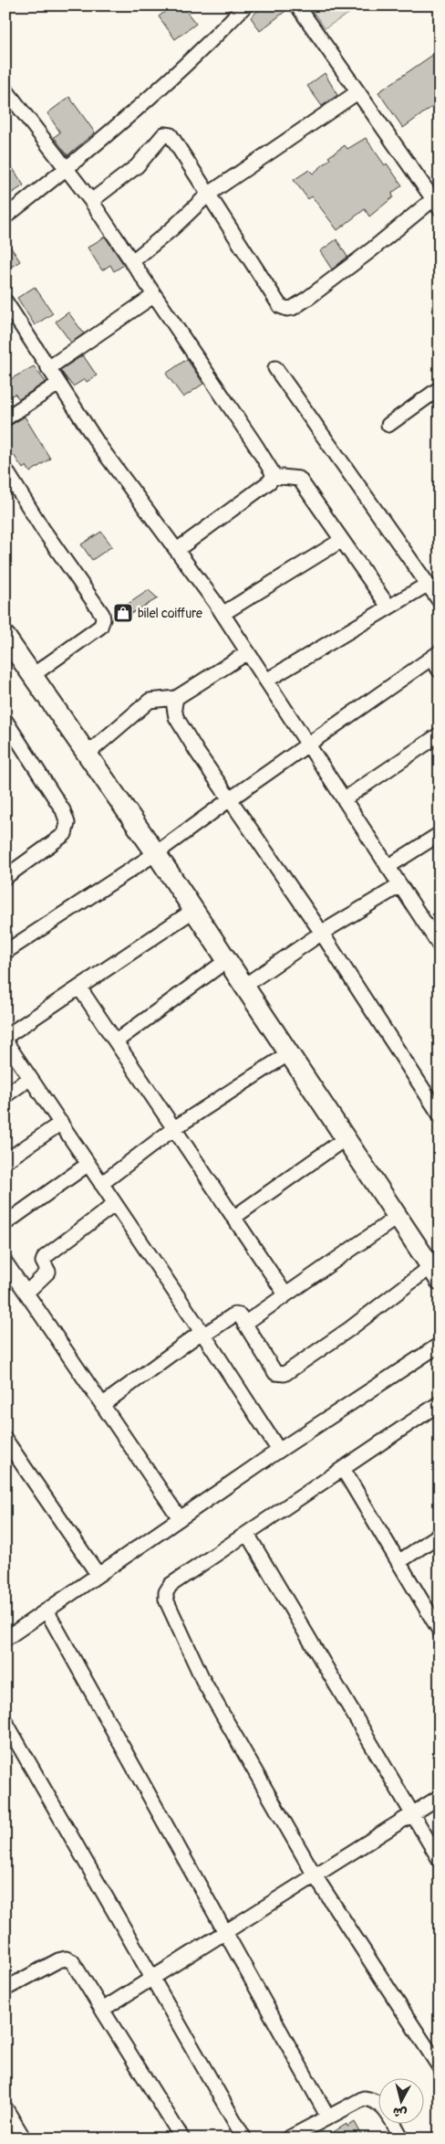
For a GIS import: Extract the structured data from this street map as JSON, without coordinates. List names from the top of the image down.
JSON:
{
  "places": {
    "shop": ["bilel coiffure"]
  },
  "north": "bottom"
}
